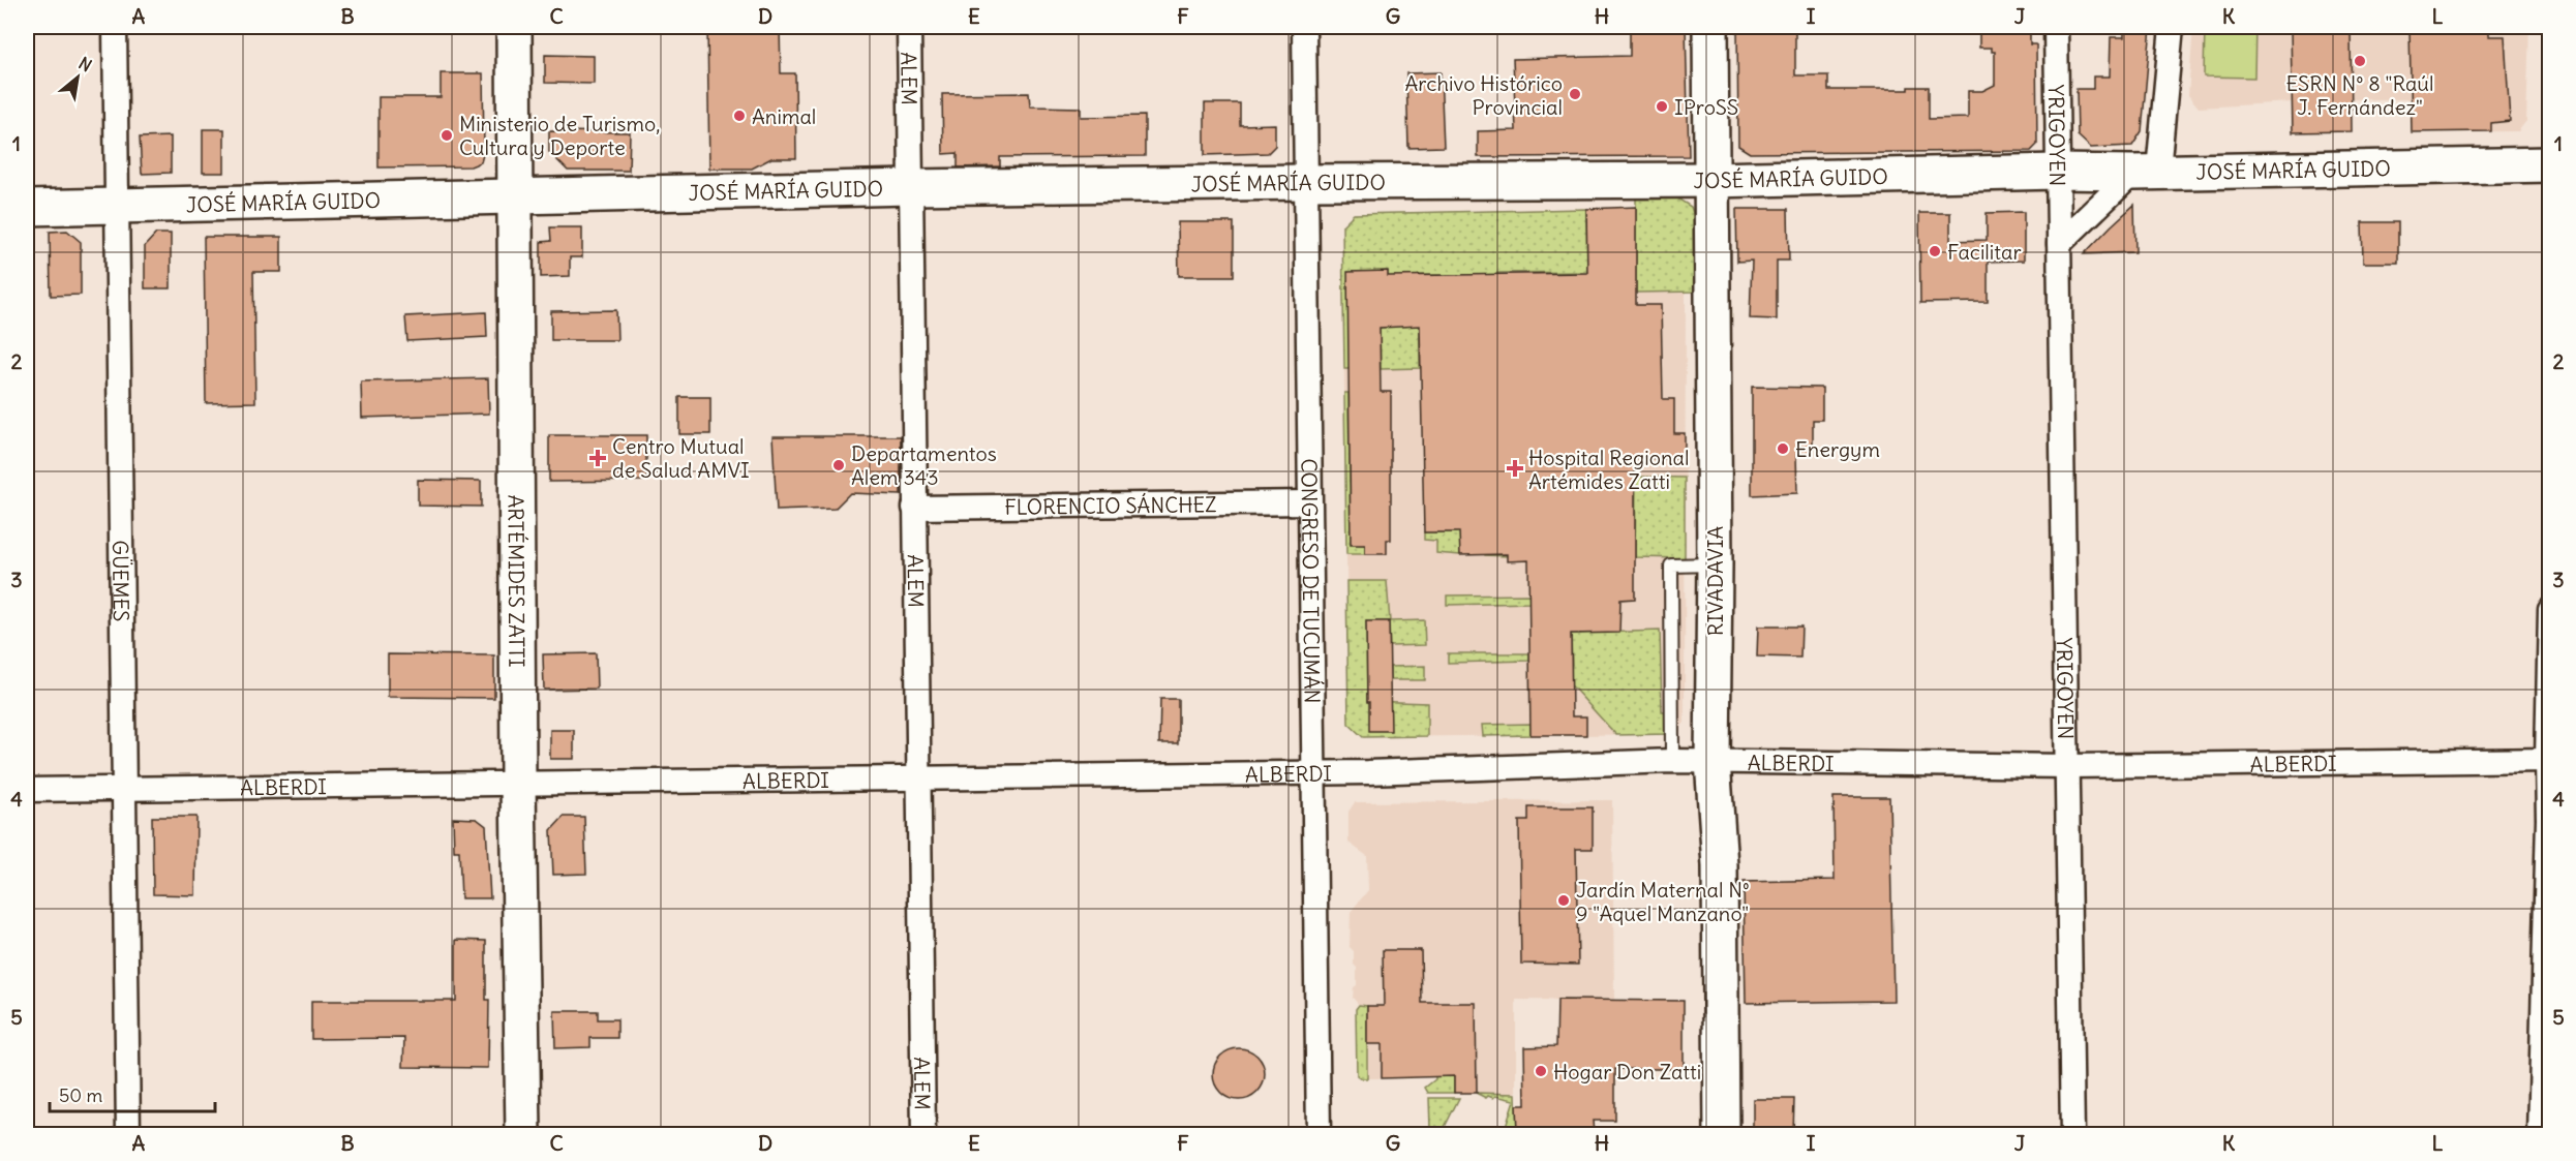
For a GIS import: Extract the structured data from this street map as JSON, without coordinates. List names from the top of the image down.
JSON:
{
  "streets": {
    "main road": ["JOSÉ MARÍA GUIDO", "ARTÉMIDES ZATTI", "RIVADAVIA"],
    "street": [
      "ALEM",
      "YRIGOYEN",
      "FLORENCIO SÁNCHEZ",
      "GÜEMES",
      "CONGRESO DE TUCUMÁN",
      "ALBERDI"
    ]
  },
  "crossings": [
    ["ALEM", "JOSÉ MARÍA GUIDO"],
    ["ALEM", "FLORENCIO SÁNCHEZ"],
    ["ALEM", "ALBERDI"],
    ["YRIGOYEN", "JOSÉ MARÍA GUIDO"],
    ["YRIGOYEN", "ALBERDI"],
    ["JOSÉ MARÍA GUIDO", "GÜEMES"],
    ["JOSÉ MARÍA GUIDO", "ARTÉMIDES ZATTI"],
    ["JOSÉ MARÍA GUIDO", "CONGRESO DE TUCUMÁN"],
    ["JOSÉ MARÍA GUIDO", "RIVADAVIA"],
    ["FLORENCIO SÁNCHEZ", "CONGRESO DE TUCUMÁN"],
    ["GÜEMES", "ALBERDI"],
    ["ARTÉMIDES ZATTI", "ALBERDI"],
    ["CONGRESO DE TUCUMÁN", "ALBERDI"],
    ["RIVADAVIA", "ALBERDI"]
  ],
  "places": {
    "other": [
      "ESRN Nº 8 \"Raúl J. Fernández\"",
      "Archivo Histórico Provincial",
      "IProSS",
      "Animal",
      "Ministerio de Turismo, Cultura y Deporte",
      "Facilitar",
      "Energym",
      "Departamentos Alem 343",
      "Jardín Maternal N° 9 \"Aquel Manzano\"",
      "Hogar Don Zatti"
    ],
    "health": ["Centro Mutual de Salud AMVI", "Hospital Regional Artémides Zatti"]
  },
  "scale_bar": "50 m",
  "north": "top right",
  "grid": {
    "columns": [
      "A",
      "B",
      "C",
      "D",
      "E",
      "F",
      "G",
      "H",
      "I",
      "J",
      "K",
      "L"
    ],
    "rows": [
      "1",
      "2",
      "3",
      "4",
      "5"
    ]
  }
}
